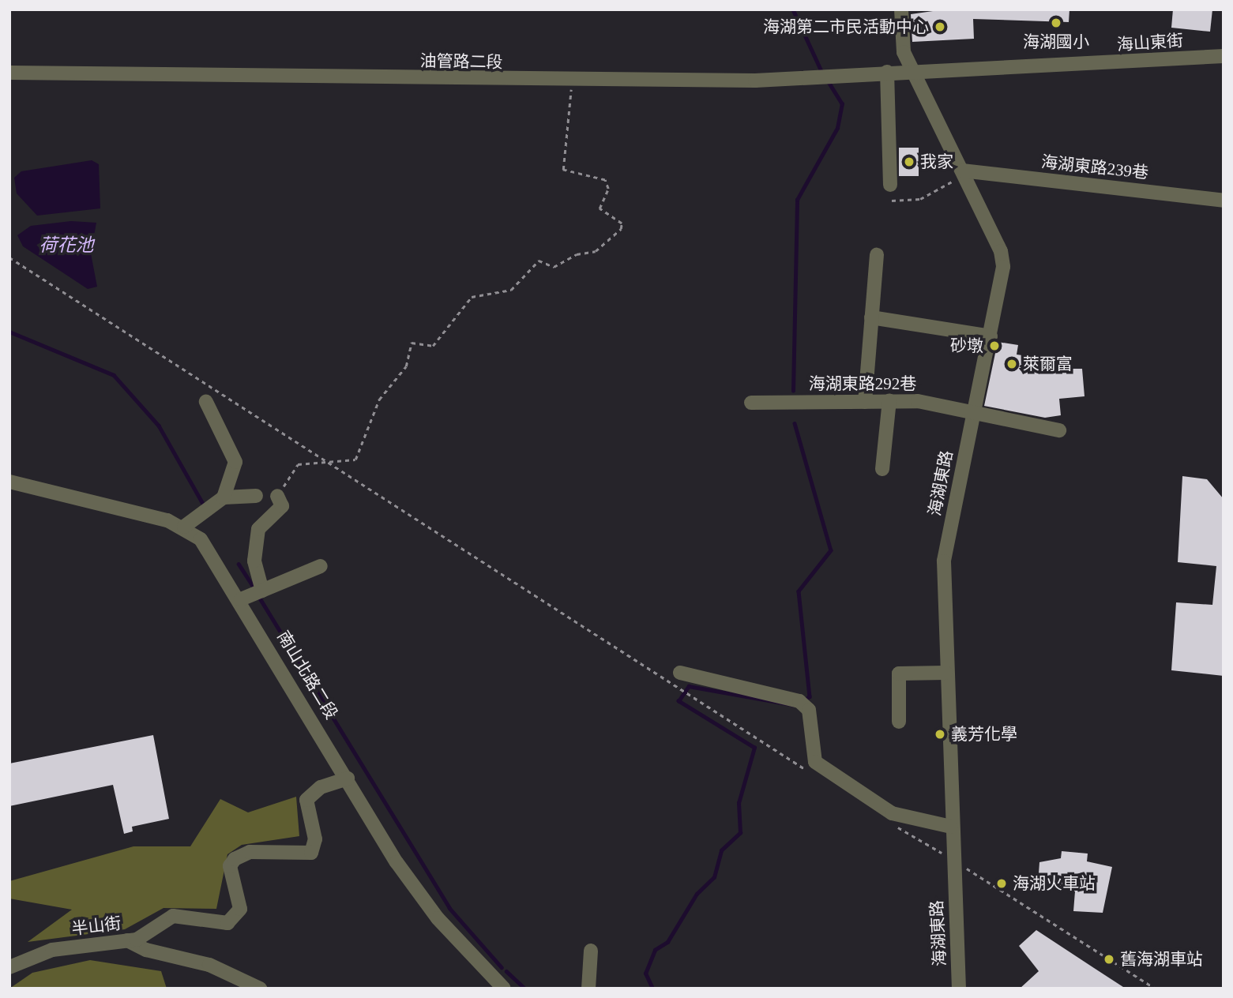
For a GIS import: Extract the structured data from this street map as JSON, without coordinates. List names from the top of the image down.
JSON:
{
  "streets": {
    "street": [
      "海山東街",
      "油管路二段",
      "海湖東路239巷",
      "海湖東路292巷",
      "海湖東路",
      "南山北路二段",
      "半山街"
    ]
  },
  "crossings": [
    ["海山東街", "油管路二段"],
    ["海山東街", "海湖東路"],
    ["油管路二段", "海湖東路"],
    ["海湖東路239巷", "海湖東路"],
    ["海湖東路292巷", "海湖東路"],
    ["南山北路二段", "半山街"]
  ],
  "water": ["荷花池"],
  "places": [
    "海湖國小",
    "海湖第二市民活動中心",
    "我家",
    "砂墩",
    "萊爾富",
    "義芳化學",
    "海湖火車站",
    "舊海湖車站"
  ]
}
